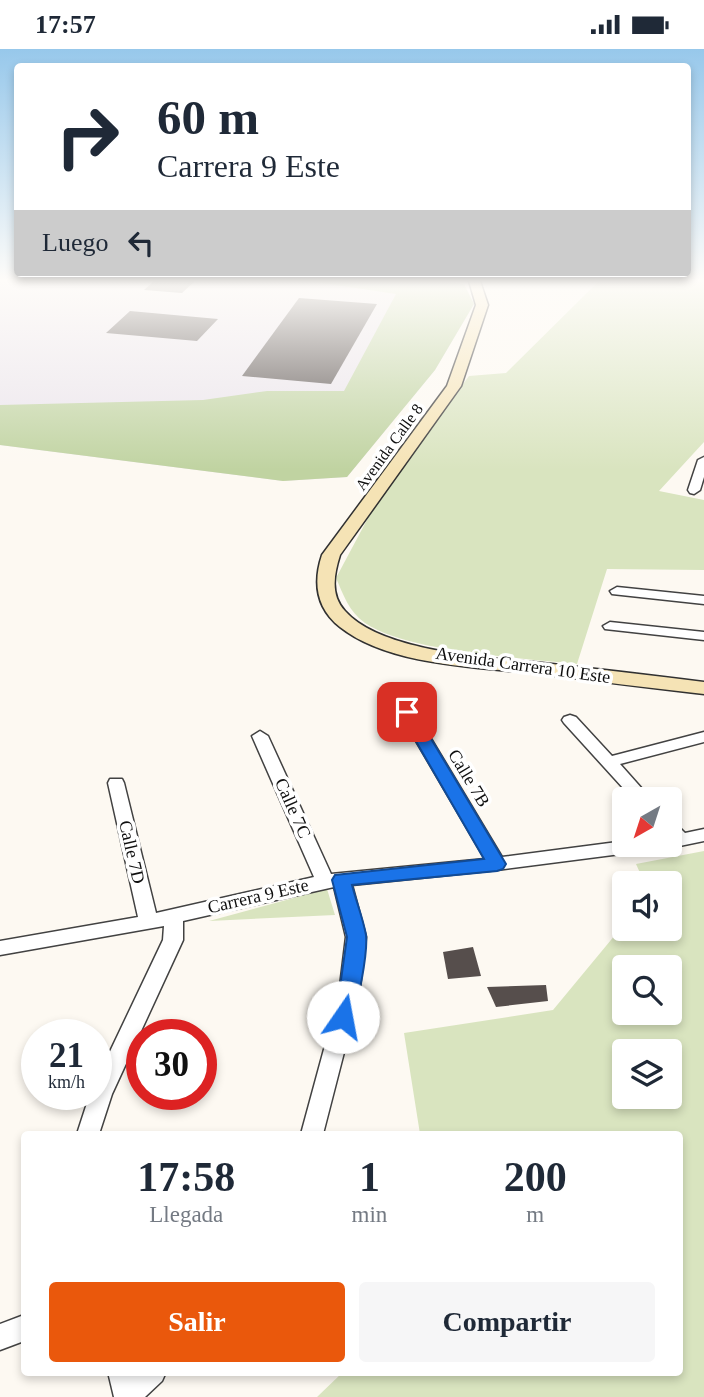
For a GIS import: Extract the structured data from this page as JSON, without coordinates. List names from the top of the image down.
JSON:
{
  "streets": {
    "main road": ["Avenida Calle 8", "Avenida Carrera 10 Este"],
    "street": [
      "Calle 7B",
      "Calle 7C",
      "Calle 7D",
      "Carrera 9 Este"
    ]
  },
  "crossings": [
    ["Avenida Calle 8", "Avenida Carrera 10 Este"],
    ["Calle 7B", "Carrera 9 Este"],
    ["Calle 7C", "Carrera 9 Este"],
    ["Calle 7D", "Carrera 9 Este"]
  ],
  "north": "bottom left",
  "page": {
    "status": "17:57",
    "turn": ["60 m", "Carrera 9 Este"],
    "then": "Luego",
    "speed": "21 km/h",
    "limit": "30",
    "eta": [
      "17:58",
      "Llegada",
      "1",
      "min",
      "200",
      "m"
    ],
    "buttons": ["Salir", "Compartir"]
  }
}
